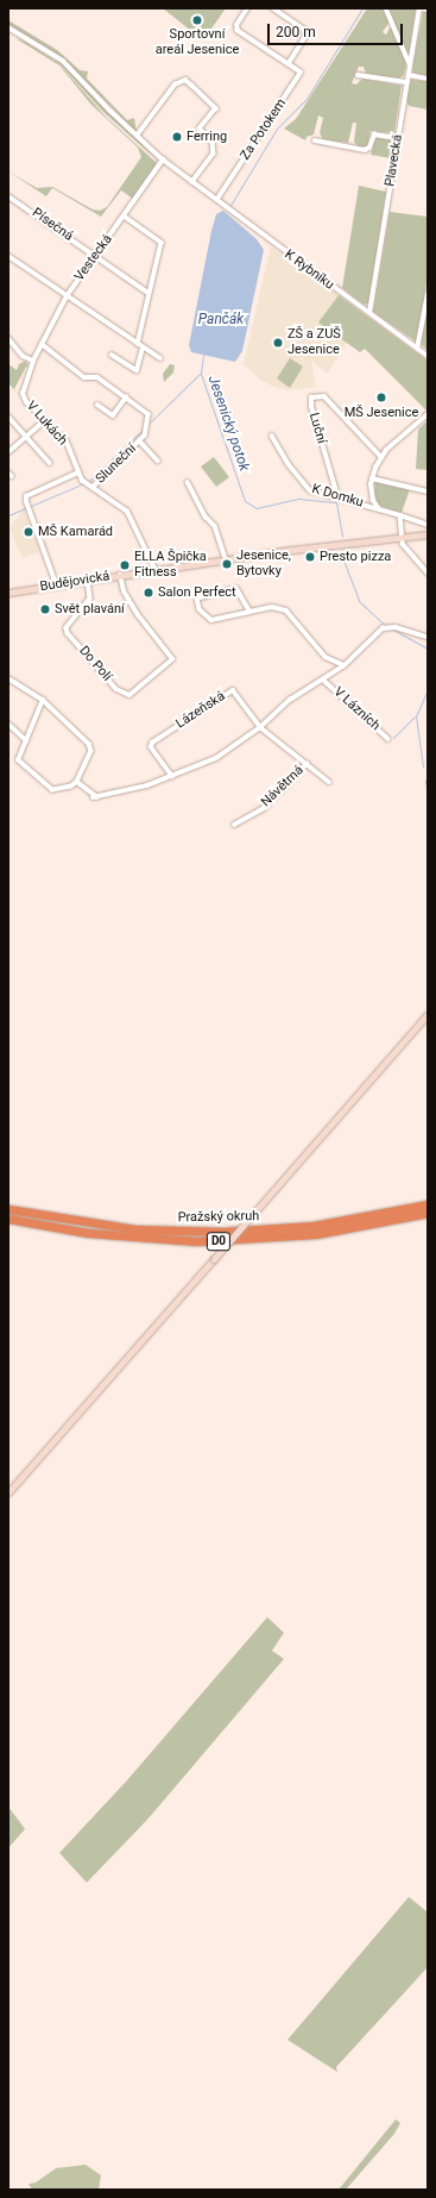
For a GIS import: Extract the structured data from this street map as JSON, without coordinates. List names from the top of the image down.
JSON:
{
  "streets": {
    "highway": ["Pražský okruh", "D0"],
    "main road": ["Budějovická"],
    "street": [
      "Za Potokem",
      "Plavecká",
      "Písečná",
      "Vestecká",
      "K Rybníku",
      "V Lukách",
      "Luční",
      "Sluneční",
      "K Domku",
      "Do Polí",
      "V Lázních",
      "Lázeňská",
      "Návětrná"
    ]
  },
  "crossings": [
    ["Za Potokem", "K Rybníku"],
    ["Plavecká", "K Rybníku"],
    ["Písečná", "Vestecká"],
    ["Vestecká", "K Rybníku"],
    ["Vestecká", "V Lukách"],
    ["Vestecká", "Sluneční"],
    ["V Lukách", "Sluneční"],
    ["V Lukách", "Budějovická"],
    ["Luční", "K Domku"],
    ["Budějovická", "Do Polí"],
    ["V Lázních", "Lázeňská"],
    ["V Lázních", "Návětrná"],
    ["Lázeňská", "Návětrná"]
  ],
  "water": ["Pančák", "Jesenický potok"],
  "places": [
    "Sportovní areál Jesenice",
    "Ferring",
    "ZŠ a ZUŠ Jesenice",
    "MŠ Jesenice",
    "MŠ Kamarád",
    "Presto pizza",
    "Jesenice, Bytovky",
    "ELLA Špička Fitness",
    "Salon Perfect",
    "Svět plavání"
  ],
  "scale_bar": "200 m"
}
